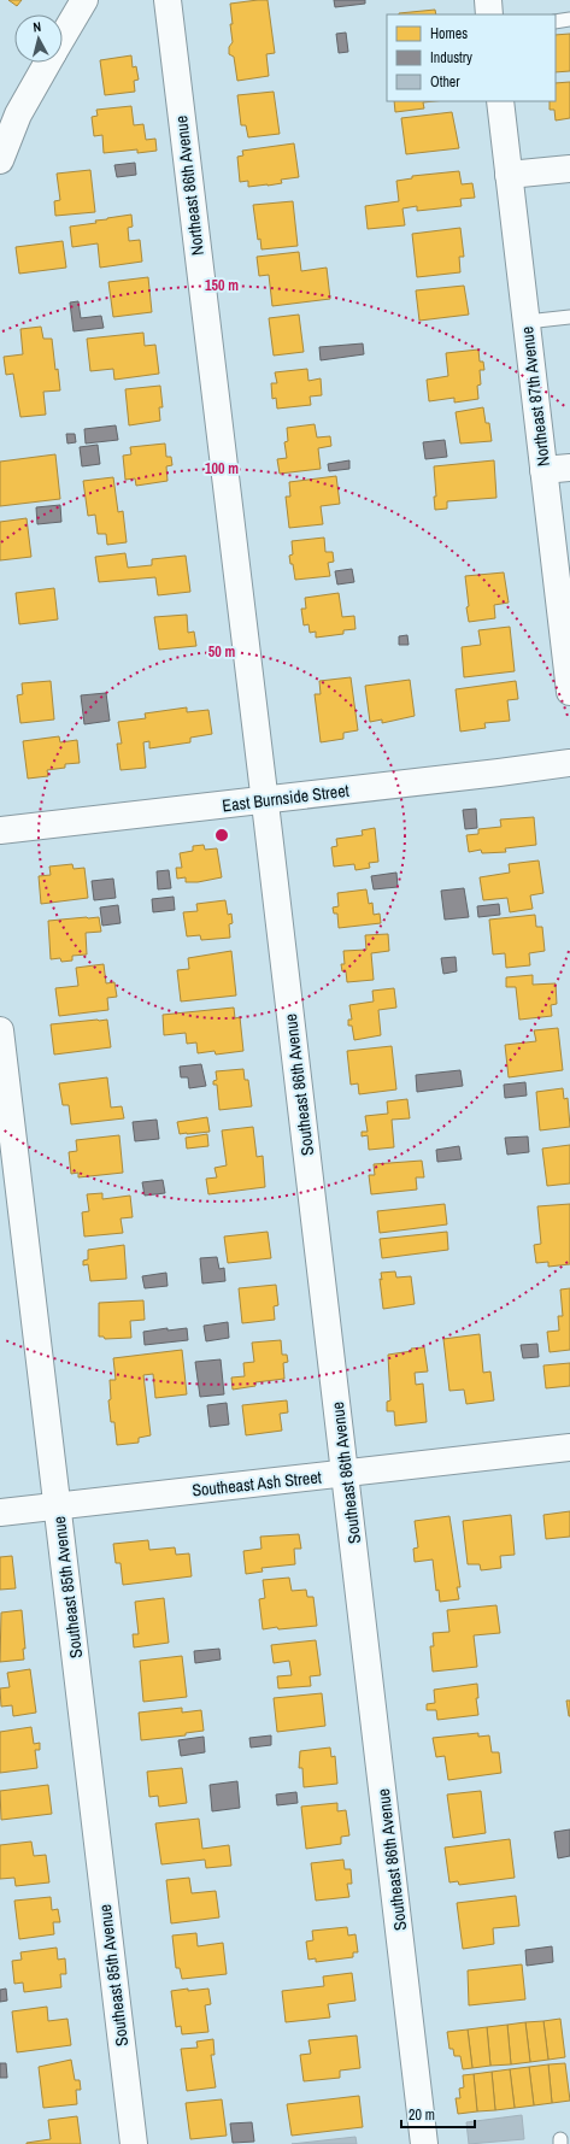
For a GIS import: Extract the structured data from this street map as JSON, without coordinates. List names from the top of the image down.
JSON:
{
  "streets": {
    "street": [
      "Northeast 86th Avenue",
      "Northeast 87th Avenue",
      "East Burnside Street",
      "Southeast 86th Avenue",
      "Southeast Ash Street",
      "Southeast 85th Avenue"
    ]
  },
  "crossings": [
    ["Northeast 86th Avenue", "East Burnside Street"],
    ["Northeast 86th Avenue", "Southeast 86th Avenue"],
    ["East Burnside Street", "Southeast 86th Avenue"],
    ["Southeast 86th Avenue", "Southeast Ash Street"],
    ["Southeast Ash Street", "Southeast 85th Avenue"]
  ],
  "legend": ["Homes", "Industry", "Other"],
  "scale_bar": "20 m",
  "north": "top",
  "rings": ["150 m", "100 m", "50 m"]
}
